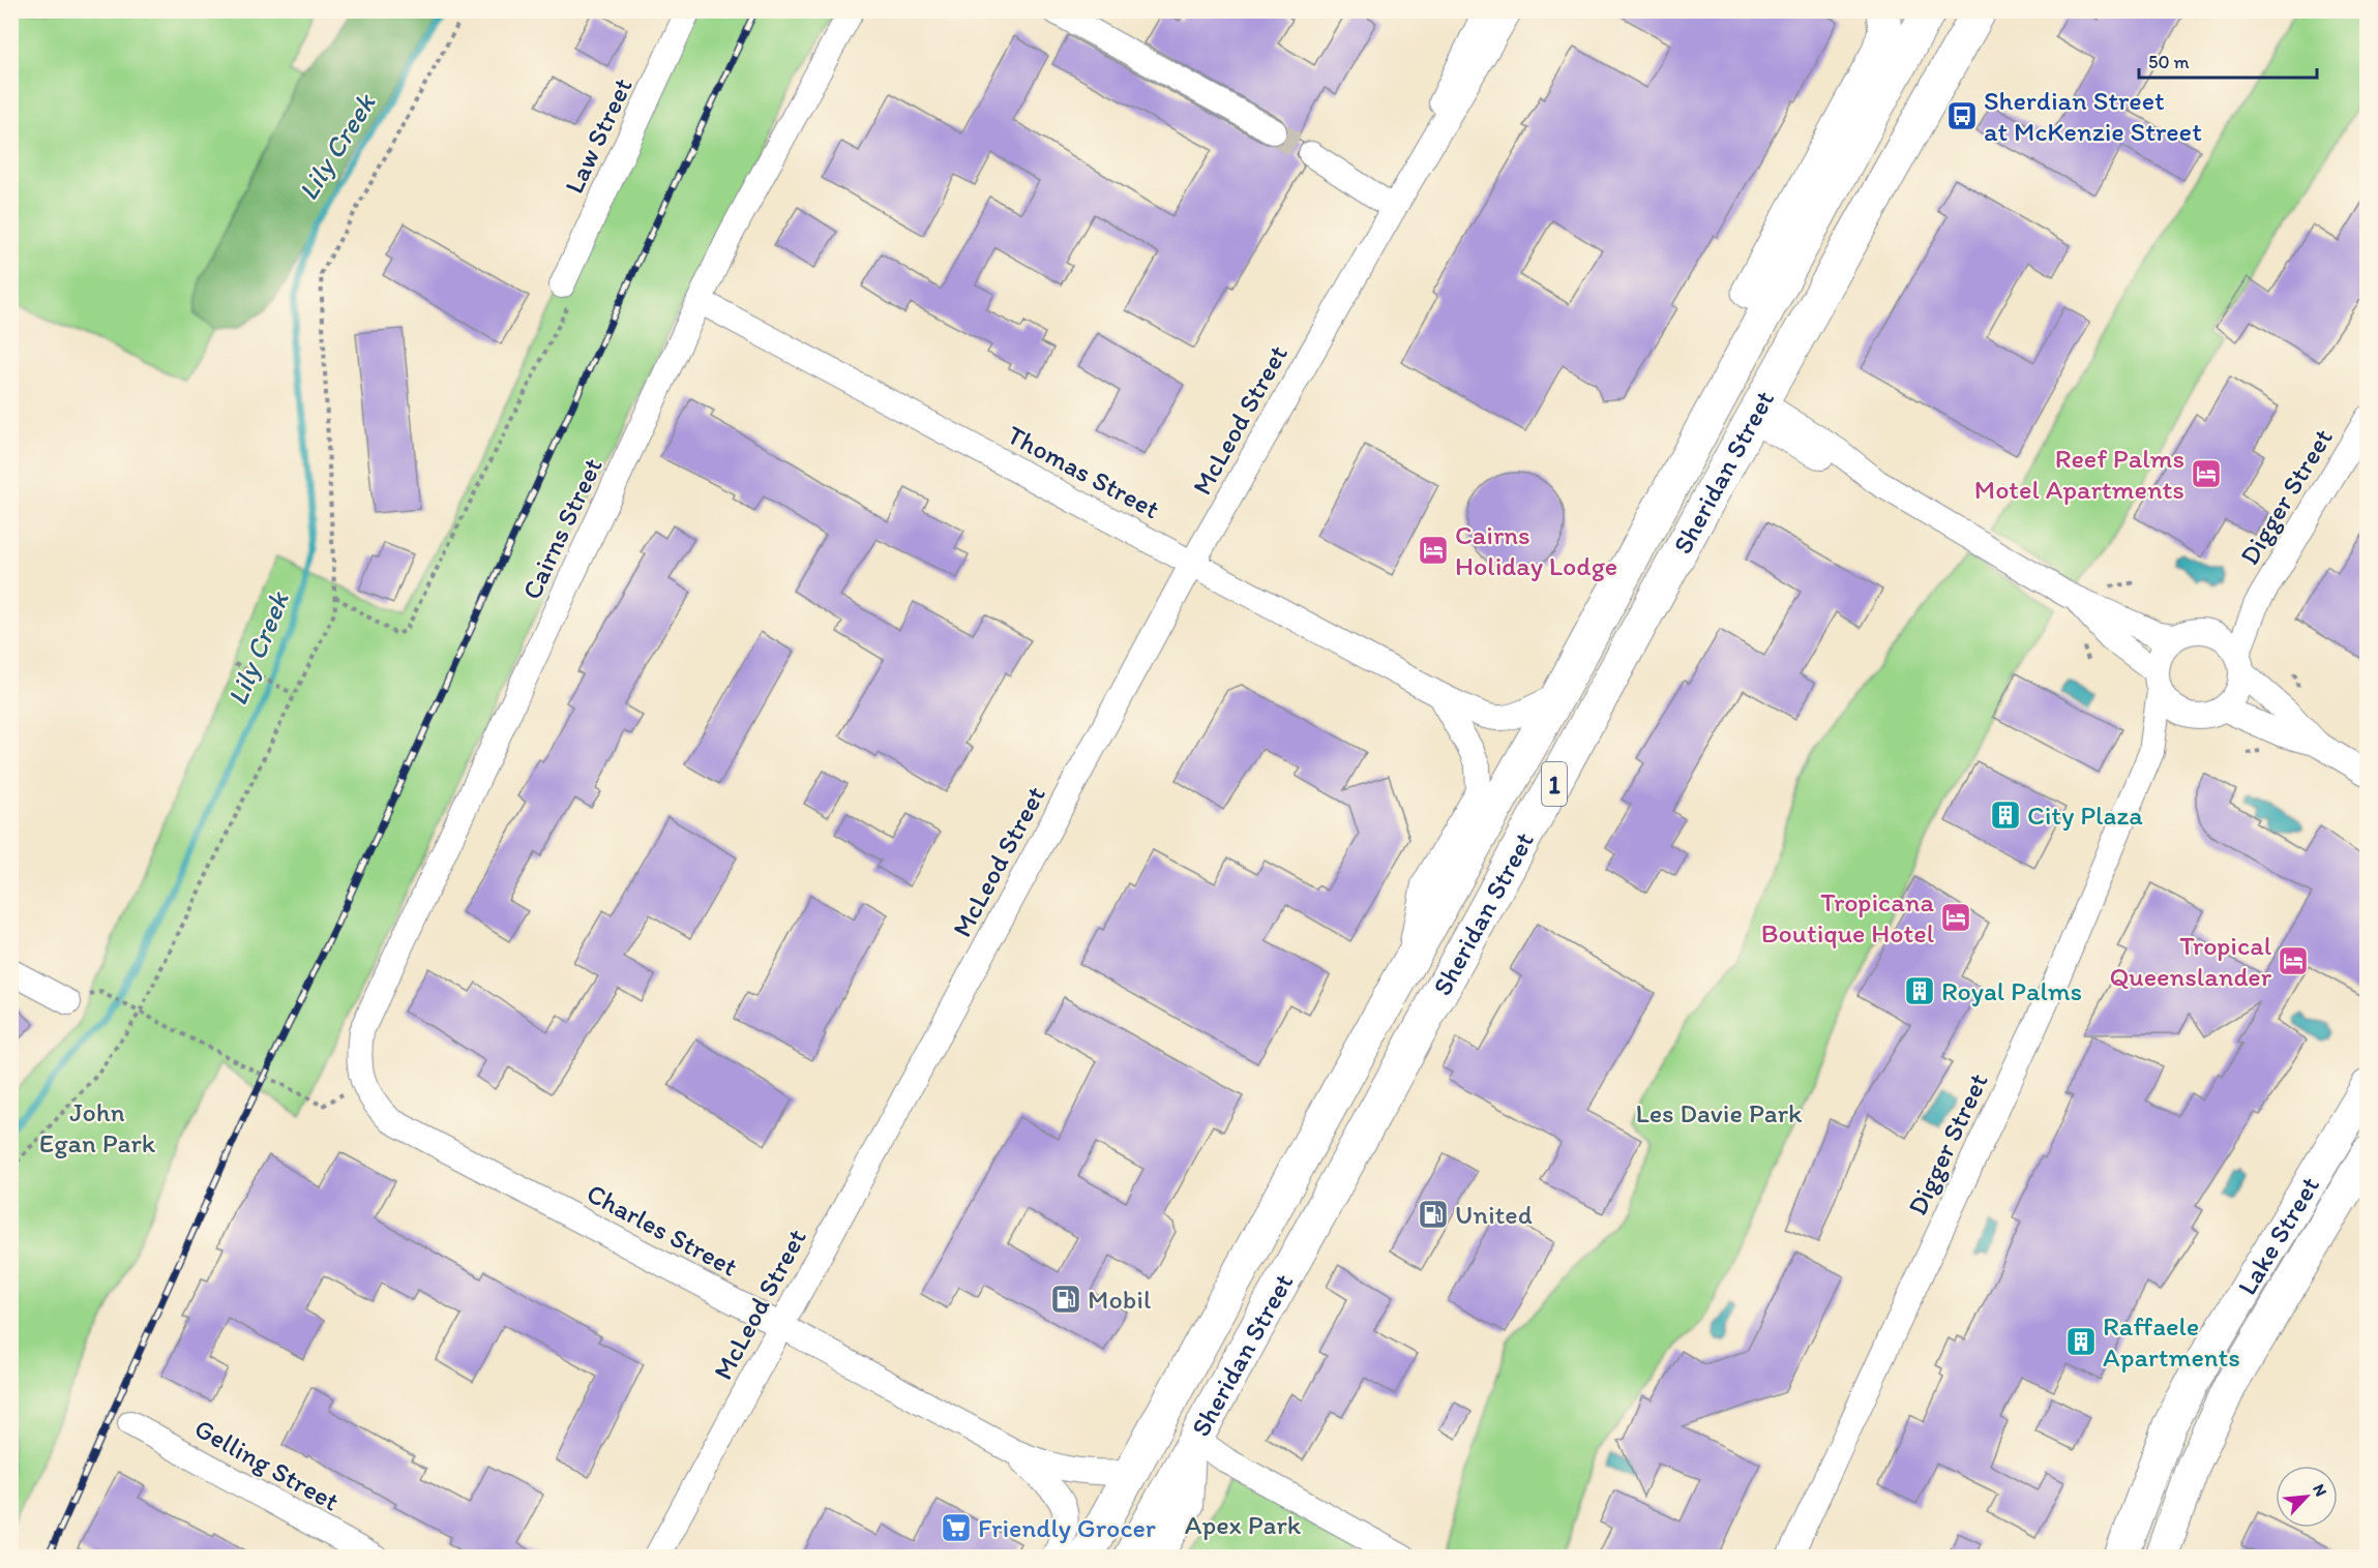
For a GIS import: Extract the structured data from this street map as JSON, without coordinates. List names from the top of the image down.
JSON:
{
  "streets": {
    "highway": ["Sheridan Street", "1"],
    "main road": ["Lake Street"],
    "street": [
      "Law Street",
      "McLeod Street",
      "Thomas Street",
      "Digger Street",
      "Cairns Street",
      "Charles Street",
      "Gelling Street"
    ]
  },
  "crossings": [
    ["McLeod Street", "Thomas Street"],
    ["McLeod Street", "Charles Street"],
    ["Thomas Street", "Sheridan Street"],
    ["Thomas Street", "Cairns Street"],
    ["Sheridan Street", "Charles Street"],
    ["Cairns Street", "Charles Street"]
  ],
  "water": ["Lily Creek"],
  "parks": ["John Egan Park", "Les Davie Park", "Apex Park"],
  "places": {
    "bus stop": ["Sherdian Street at McKenzie Street"],
    "hotel": [
      "Reef Palms Motel Apartments",
      "Cairns Holiday Lodge",
      "Tropicana Boutique Hotel",
      "Tropical Queenslander"
    ],
    "building": ["City Plaza", "Royal Palms", "Raffaele Apartments"],
    "fuel station": ["United", "Mobil"],
    "supermarket": ["Friendly Grocer"]
  },
  "scale_bar": "50 m",
  "north": "top right"
}
